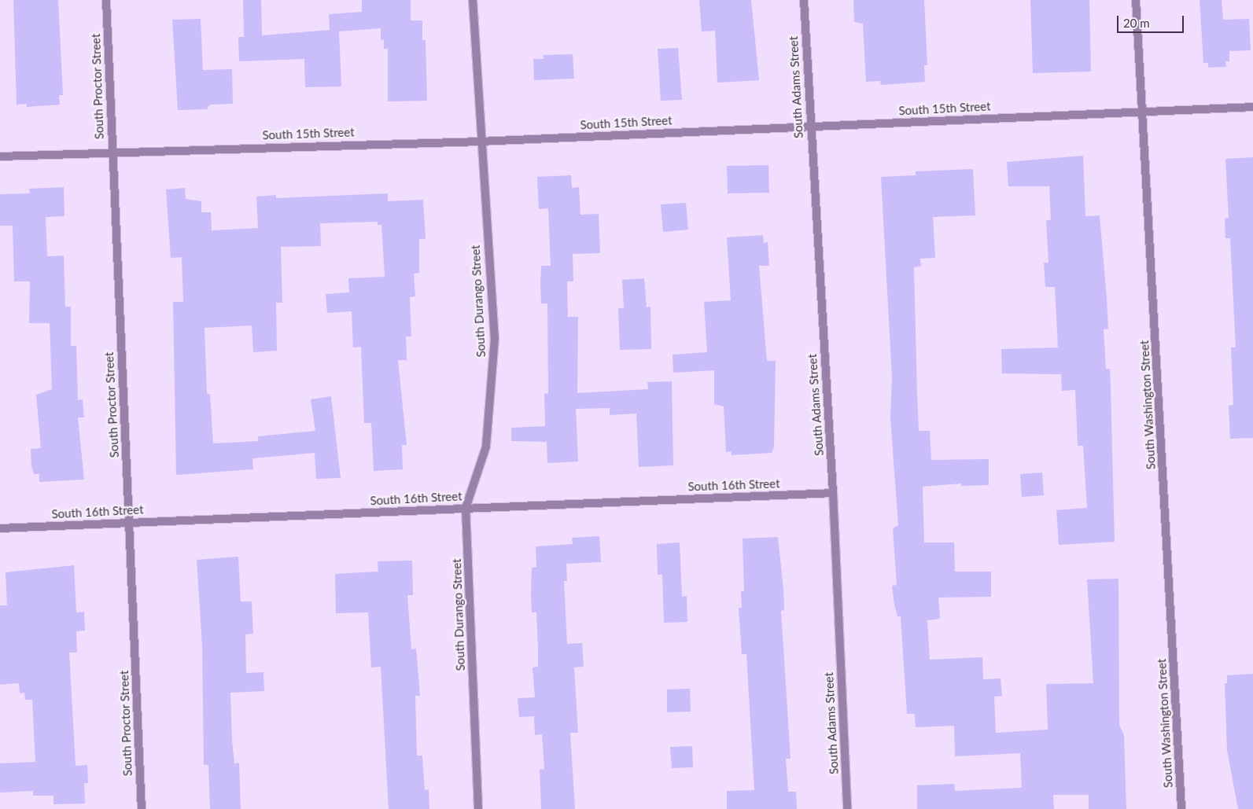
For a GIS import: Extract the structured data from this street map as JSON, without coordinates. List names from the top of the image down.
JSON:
{
  "streets": {
    "street": [
      "South Proctor Street",
      "South Adams Street",
      "South 15th Street",
      "South Durango Street",
      "South Washington Street",
      "South 16th Street"
    ]
  },
  "crossings": [
    ["South Proctor Street", "South 15th Street"],
    ["South Proctor Street", "South 16th Street"],
    ["South Adams Street", "South 15th Street"],
    ["South Adams Street", "South 16th Street"],
    ["South 15th Street", "South Durango Street"],
    ["South 15th Street", "South Washington Street"],
    ["South Durango Street", "South 16th Street"]
  ],
  "scale_bar": "20 m"
}
